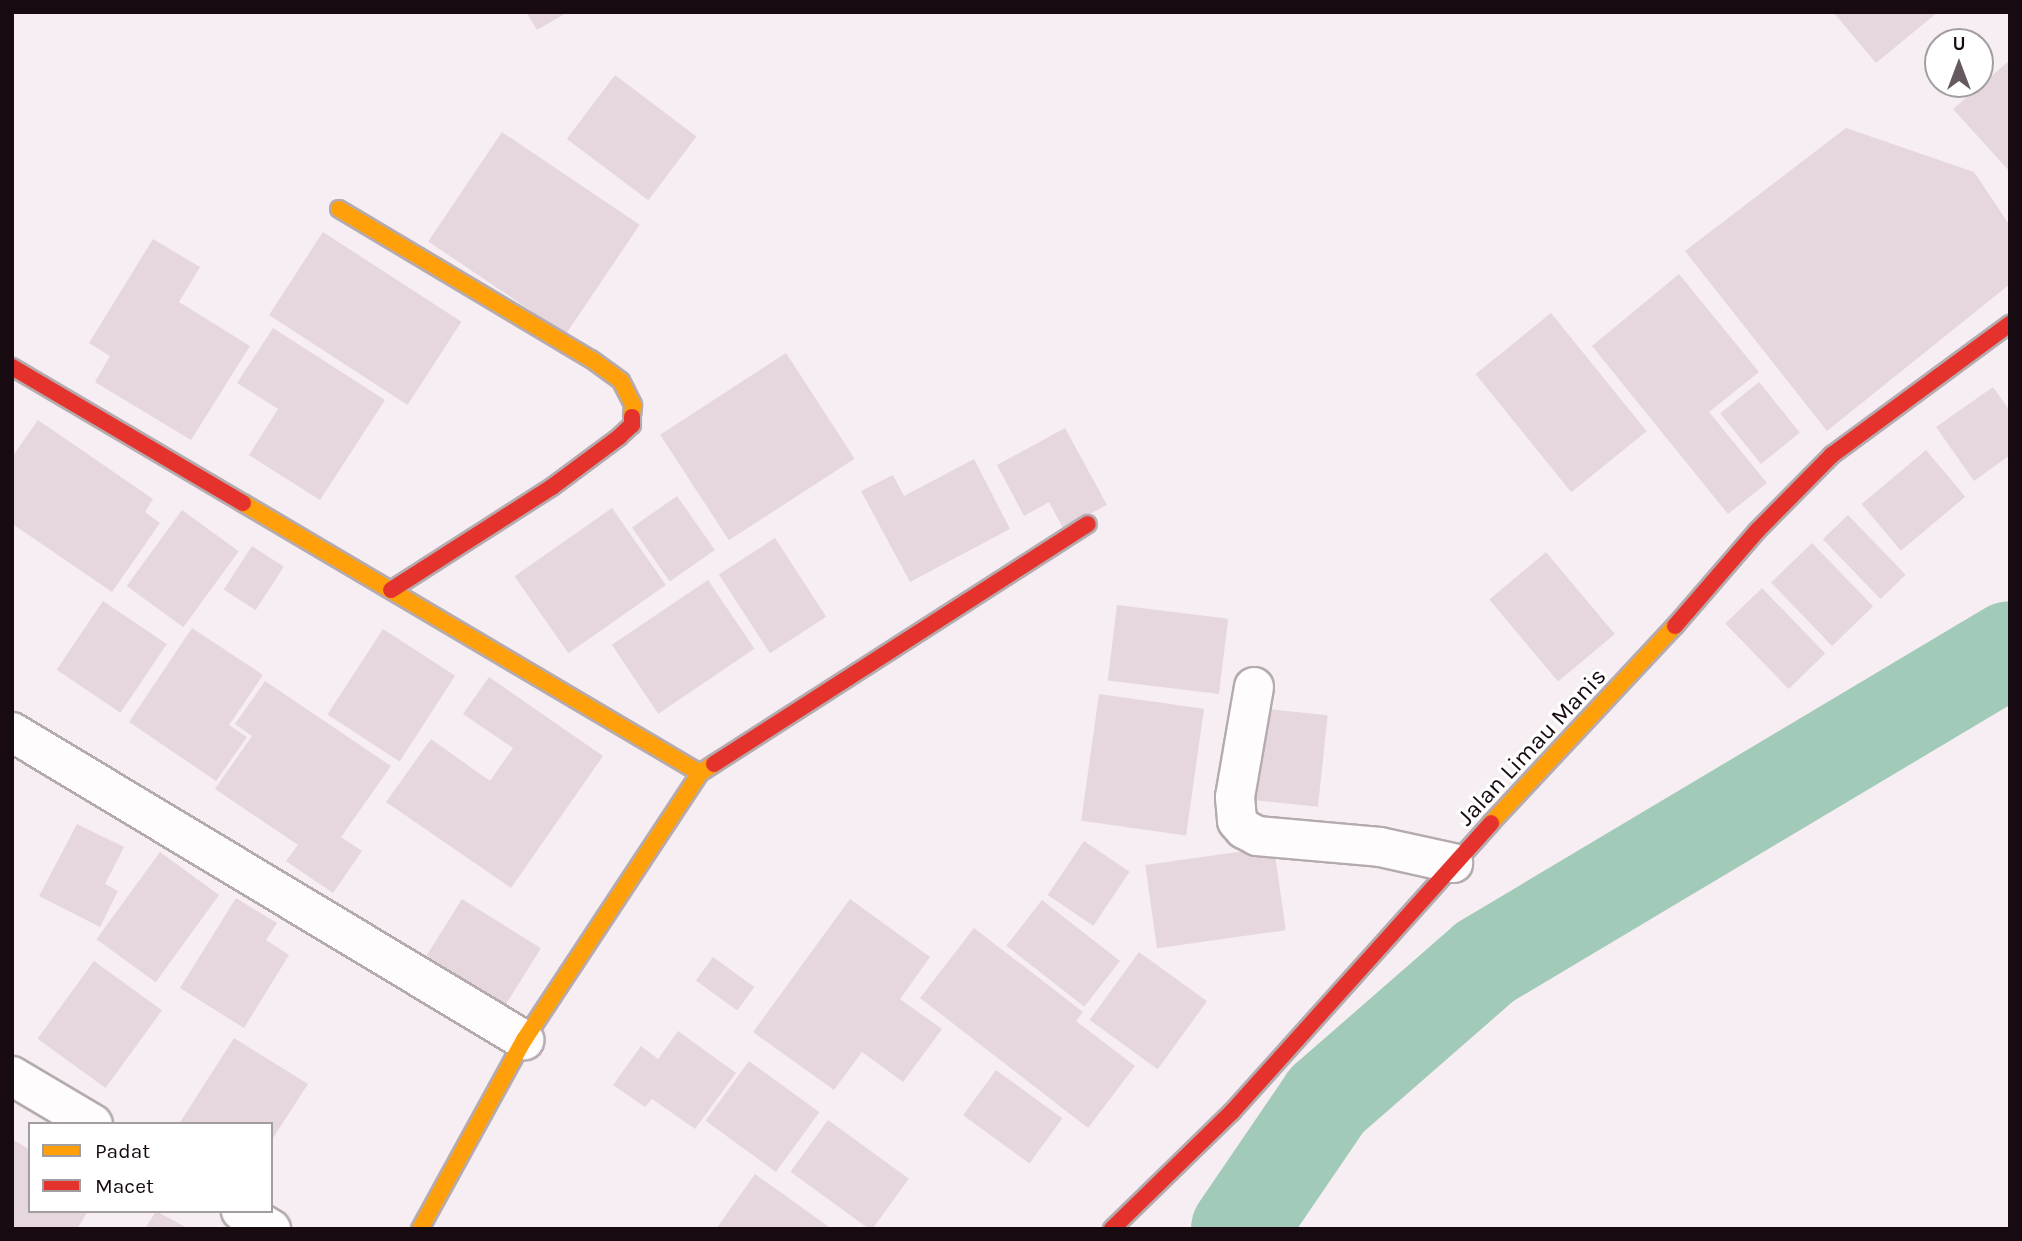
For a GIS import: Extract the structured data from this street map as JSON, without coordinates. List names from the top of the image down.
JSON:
{
  "streets": {
    "street": ["Jalan Limau Manis"]
  },
  "legend": ["Padat", "Macet"],
  "north": "top"
}
